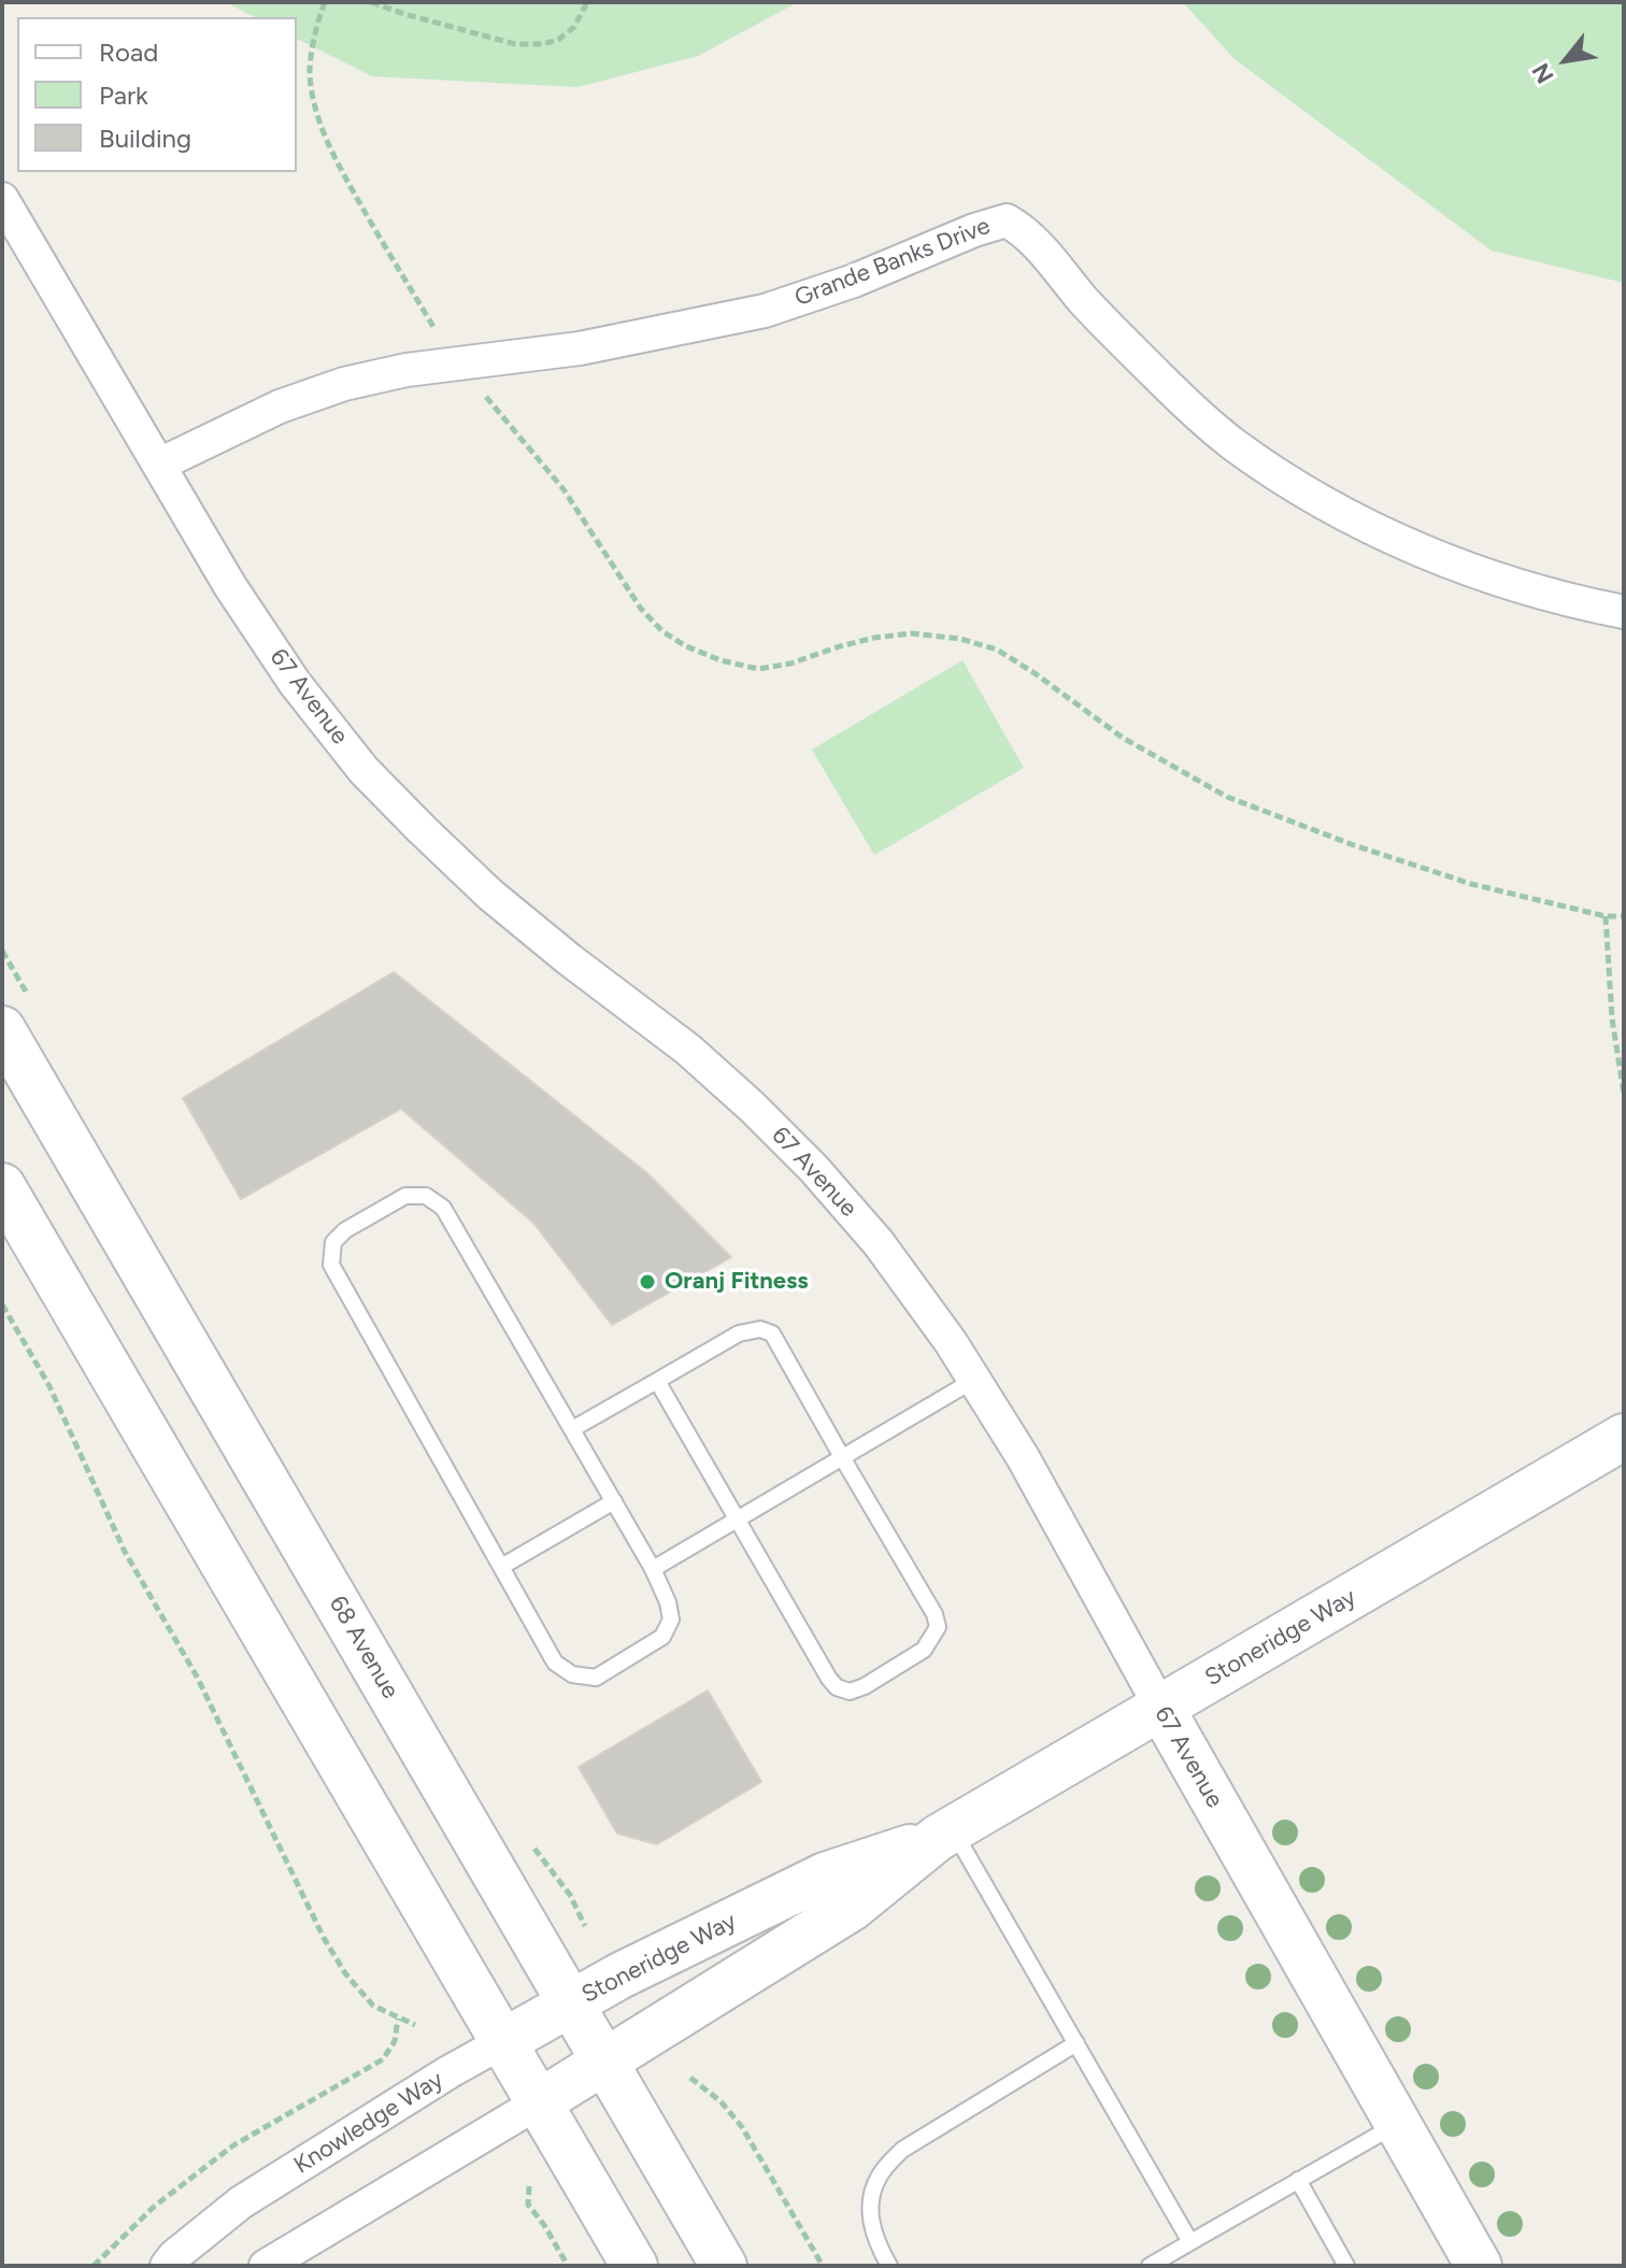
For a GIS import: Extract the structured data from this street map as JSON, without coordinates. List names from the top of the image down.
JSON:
{
  "streets": {
    "main road": [
      "67 Avenue",
      "Stoneridge Way",
      "68 Avenue",
      "Knowledge Way"
    ],
    "street": ["Grande Banks Drive"]
  },
  "crossings": [
    ["Grande Banks Drive", "67 Avenue"],
    ["67 Avenue", "Stoneridge Way"],
    ["Stoneridge Way", "68 Avenue"],
    ["Stoneridge Way", "Knowledge Way"],
    ["68 Avenue", "Knowledge Way"]
  ],
  "places": ["Oranj Fitness"],
  "legend": ["Road", "Park", "Building"],
  "north": "bottom left"
}
